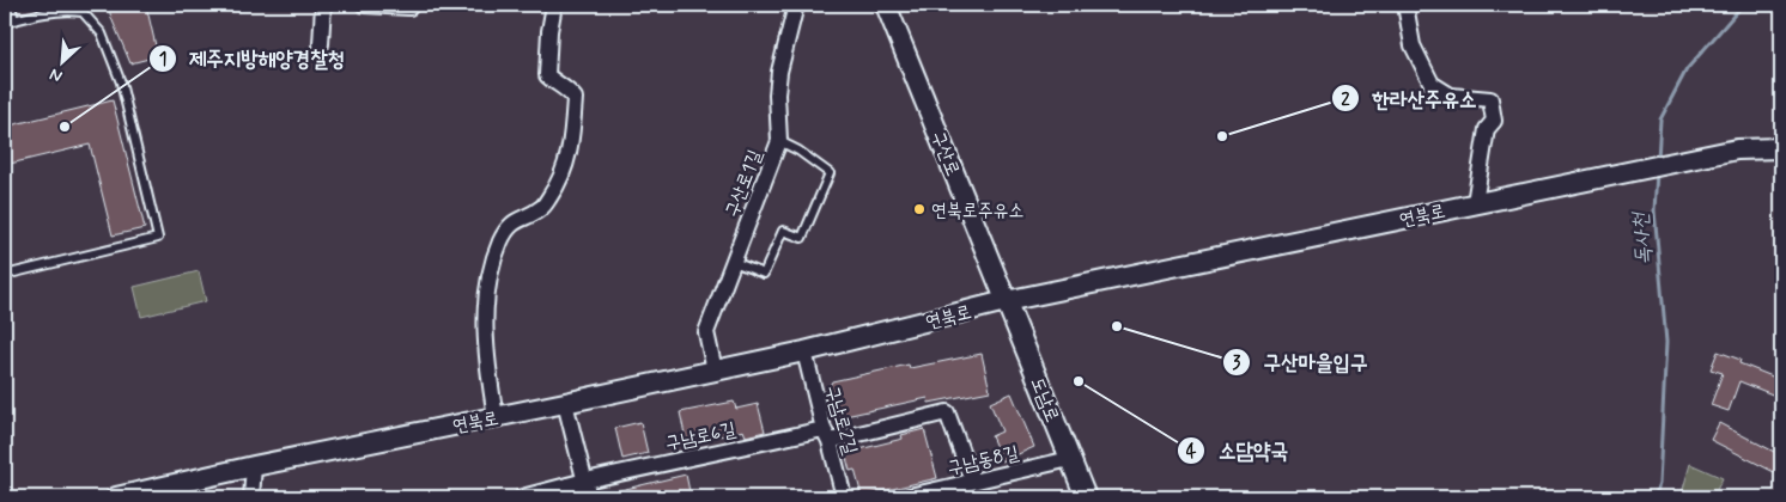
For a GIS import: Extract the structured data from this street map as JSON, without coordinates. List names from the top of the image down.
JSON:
{
  "streets": {
    "main road": ["구산로", "연북로", "도남로"],
    "street": [
      "구산로1길",
      "구남로2길",
      "구남로6길",
      "구남동8길"
    ]
  },
  "crossings": [
    ["구산로", "연북로"],
    ["구산로", "도남로"],
    ["구산로1길", "연북로"],
    ["연북로", "도남로"],
    ["연북로", "구남로2길"],
    ["도남로", "구남동8길"],
    ["구남로2길", "구남로6길"],
    ["구남로6길", "구남동8길"]
  ],
  "water": ["독사천"],
  "places": [
    "제주지방해양경찰청",
    "한라산주유소",
    "연북로주유소",
    "구산마을입구",
    "소담약국"
  ],
  "north": "bottom left"
}
